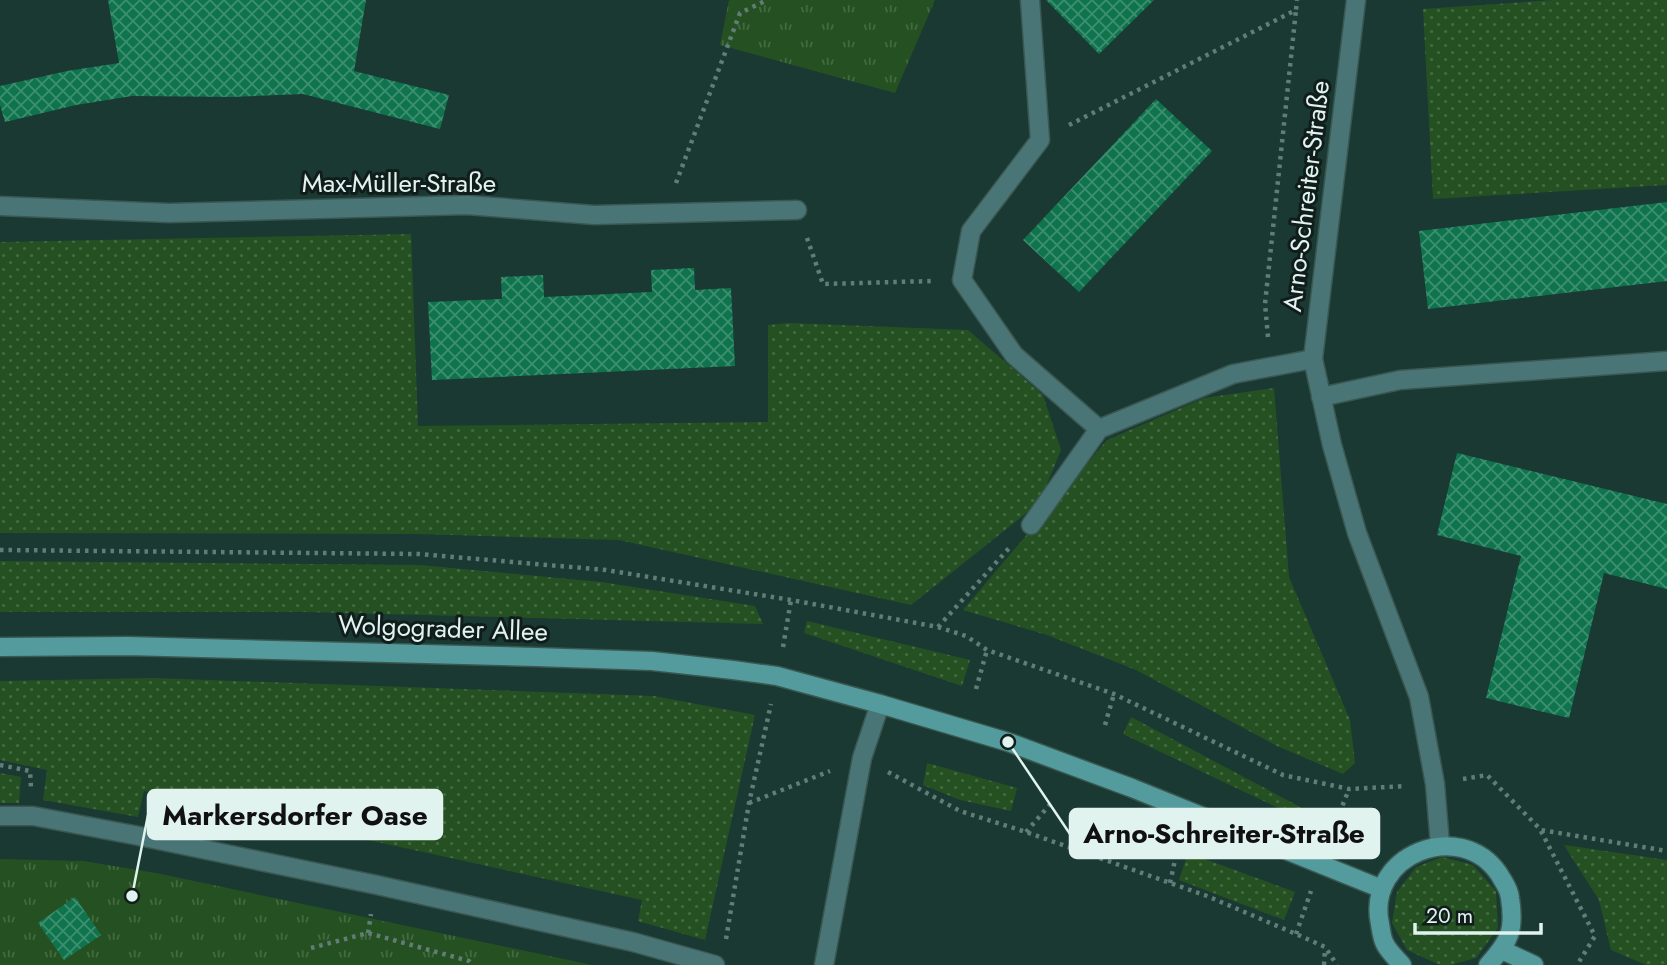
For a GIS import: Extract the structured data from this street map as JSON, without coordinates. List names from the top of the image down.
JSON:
{
  "streets": {
    "main road": ["Wolgograder Allee"],
    "street": ["Max-Müller-Straße", "Arno-Schreiter-Straße"]
  },
  "places": ["Arno-Schreiter-Straße", "Markersdorfer Oase"],
  "scale_bar": "20 m"
}
